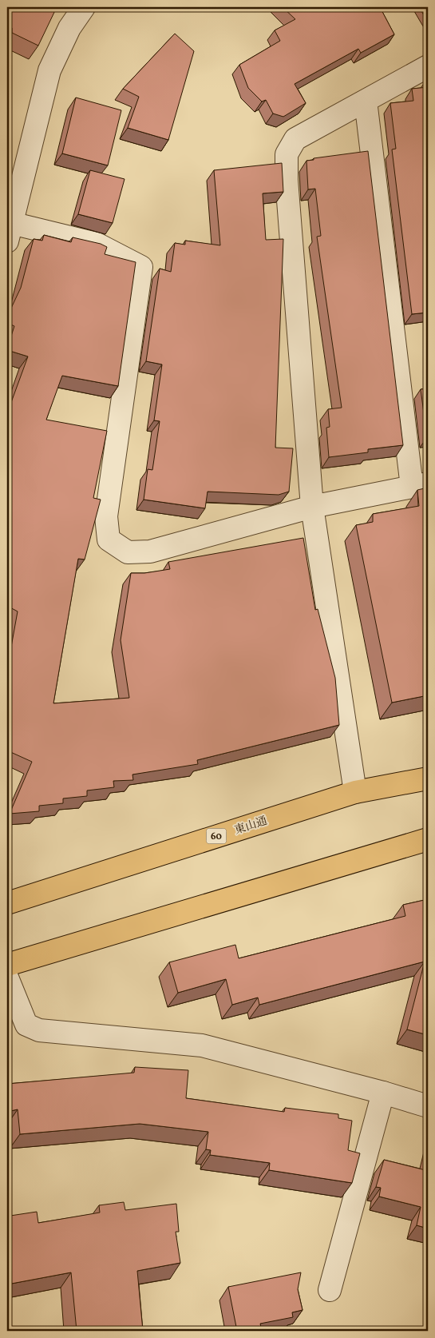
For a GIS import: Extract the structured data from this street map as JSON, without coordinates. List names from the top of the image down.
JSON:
{
  "streets": {
    "main road": ["東山通", "60"]
  }
}
